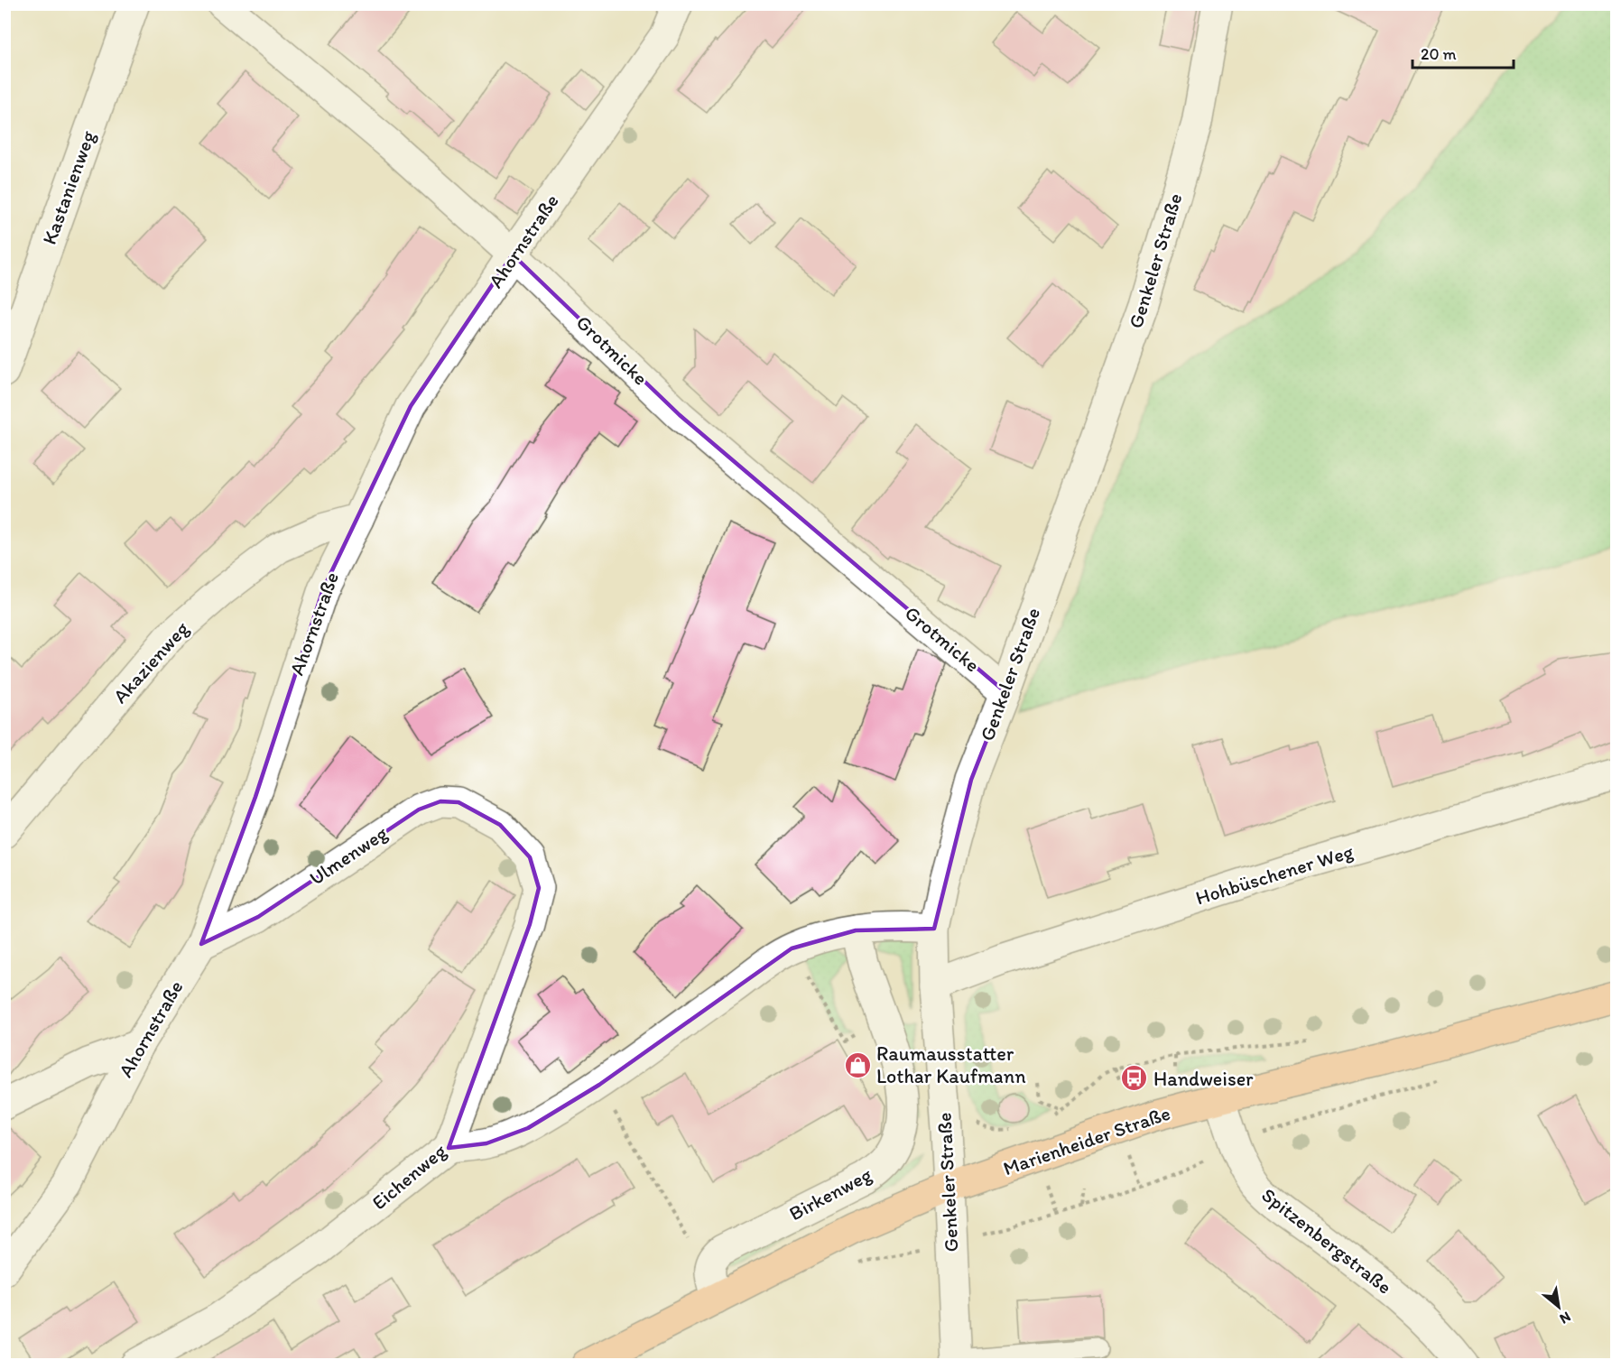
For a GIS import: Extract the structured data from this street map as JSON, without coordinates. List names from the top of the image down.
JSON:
{
  "streets": {
    "main road": ["Marienheider Straße"],
    "street": [
      "Kastanienweg",
      "Ahornstraße",
      "Genkeler Straße",
      "Grotmicke",
      "Akazienweg",
      "Ulmenweg",
      "Hohbüschener Weg",
      "Eichenweg",
      "Birkenweg",
      "Spitzenbergstraße"
    ]
  },
  "crossings": [
    ["Ahornstraße", "Grotmicke"],
    ["Ahornstraße", "Akazienweg"],
    ["Ahornstraße", "Ulmenweg"],
    ["Genkeler Straße", "Grotmicke"],
    ["Genkeler Straße", "Hohbüschener Weg"],
    ["Genkeler Straße", "Marienheider Straße"],
    ["Ulmenweg", "Eichenweg"],
    ["Marienheider Straße", "Spitzenbergstraße"]
  ],
  "places": {
    "shop": ["Raumausstatter Lothar Kaufmann"],
    "bus stop": ["Handweiser"]
  },
  "scale_bar": "20 m",
  "north": "bottom right"
}
